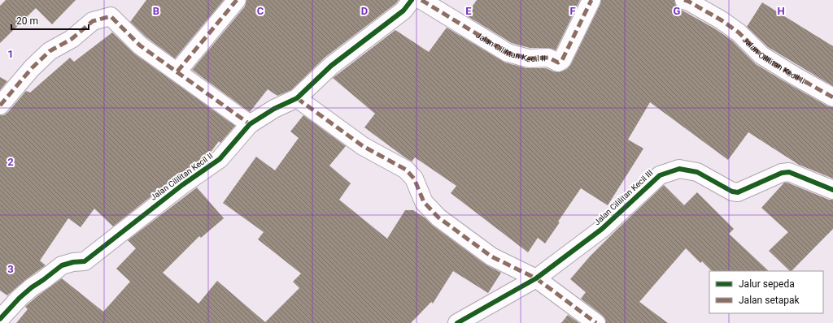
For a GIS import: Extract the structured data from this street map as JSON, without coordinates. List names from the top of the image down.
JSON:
{
  "streets": {
    "street": ["Jalan Cililitan Kecil II", "Jalan Cililitan Kecil III"]
  },
  "legend": ["Jalur sepeda", "Jalan setapak"],
  "scale_bar": "20 m",
  "grid": {
    "columns": [
      "B",
      "C",
      "D",
      "E",
      "F",
      "G",
      "H"
    ],
    "rows": ["1", "2", "3"]
  }
}
